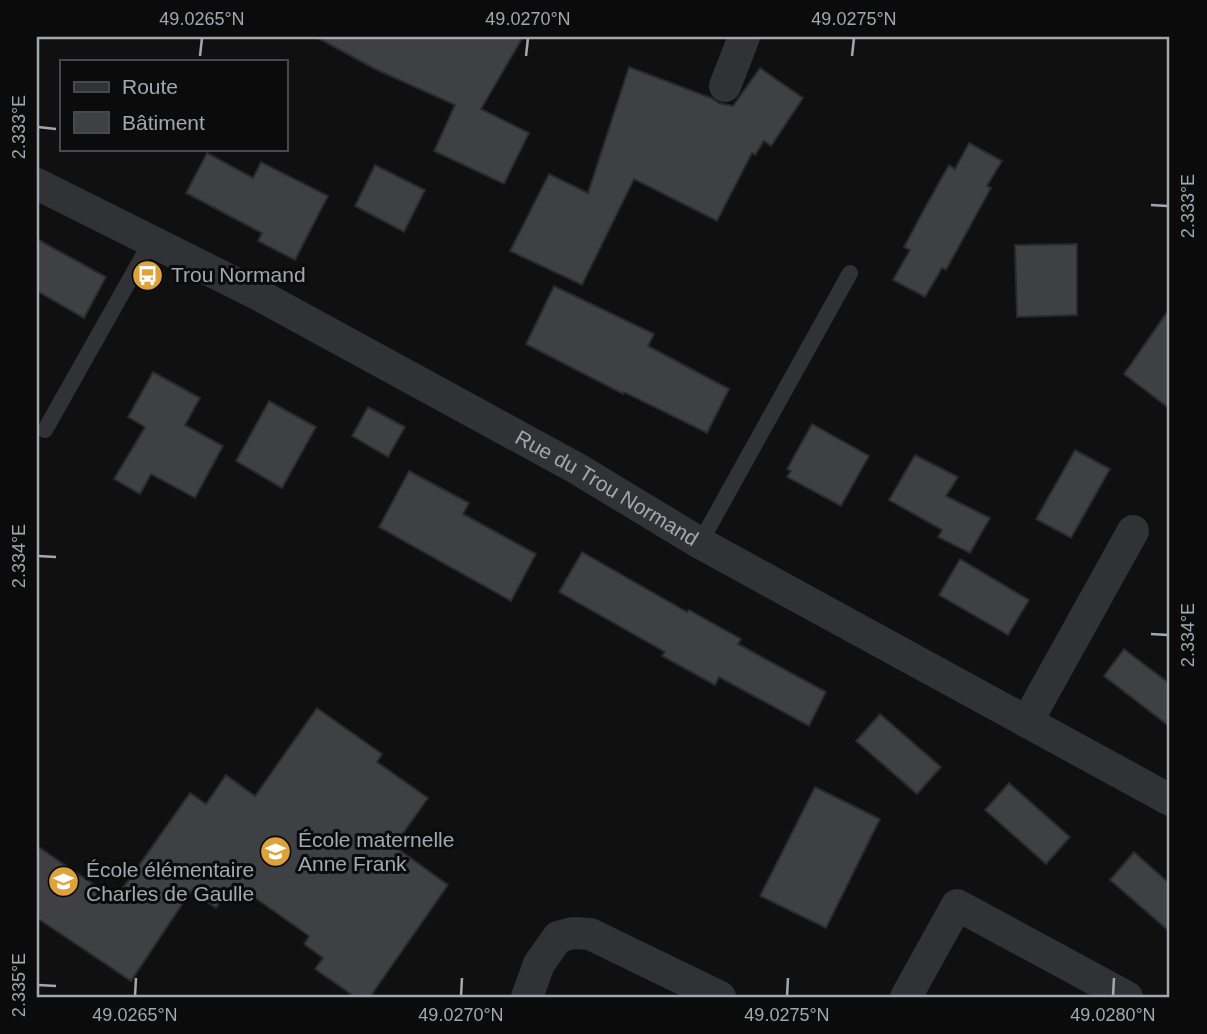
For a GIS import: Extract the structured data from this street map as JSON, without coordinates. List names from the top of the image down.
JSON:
{
  "streets": {
    "street": ["Rue du Trou Normand"]
  },
  "places": {
    "bus stop": ["Trou Normand"],
    "school or university": ["École maternelle Anne Frank", "École élémentaire Charles de Gaulle"]
  },
  "legend": ["Route", "Bâtiment"],
  "coordinates": [
    "49.0265°N",
    "49.0270°N",
    "49.0275°N",
    "2.333°E",
    "2.334°E",
    "2.335°E",
    "49.0280°N"
  ]
}
